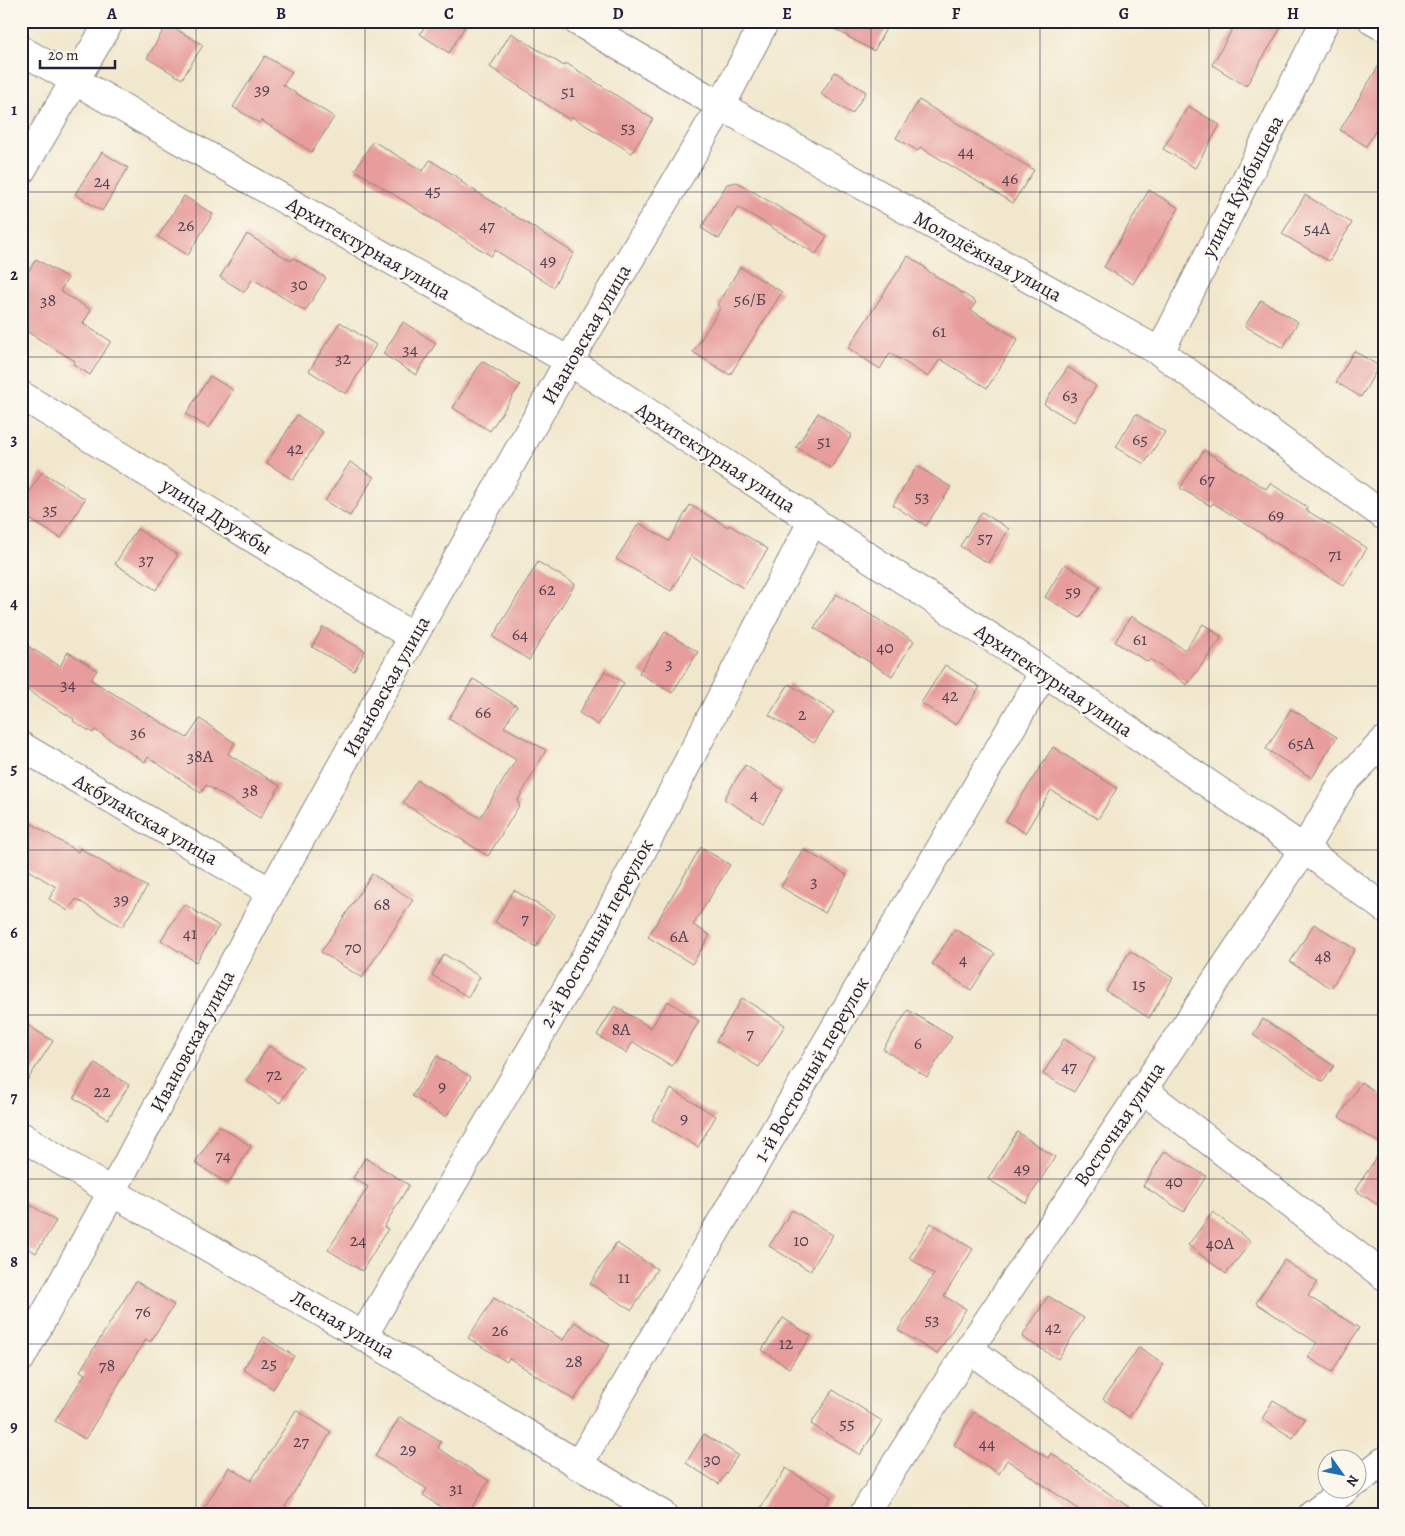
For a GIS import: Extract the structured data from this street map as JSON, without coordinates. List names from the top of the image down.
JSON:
{
  "streets": {
    "street": [
      "улица Куйбышева",
      "Архитектурная улица",
      "Молодёжная улица",
      "Ивановская улица",
      "улица Дружбы",
      "Акбулакская улица",
      "2-й Восточный переулок",
      "1-й Восточный переулок",
      "Восточная улица",
      "Лесная улица"
    ]
  },
  "crossings": [
    ["улица Куйбышева", "Молодёжная улица"],
    ["Архитектурная улица", "Ивановская улица"],
    ["Архитектурная улица", "2-й Восточный переулок"],
    ["Архитектурная улица", "1-й Восточный переулок"],
    ["Архитектурная улица", "Восточная улица"],
    ["Молодёжная улица", "Ивановская улица"],
    ["Ивановская улица", "улица Дружбы"],
    ["Ивановская улица", "Акбулакская улица"],
    ["Ивановская улица", "Лесная улица"],
    ["2-й Восточный переулок", "Лесная улица"],
    ["1-й Восточный переулок", "Лесная улица"]
  ],
  "house_numbers": [
    "39",
    "51",
    "53",
    "44",
    "46",
    "24",
    "45",
    "26",
    "47",
    "54А",
    "49",
    "30",
    "56/Б",
    "38",
    "61",
    "34",
    "32",
    "63",
    "65",
    "51",
    "42",
    "67",
    "53",
    "35",
    "69",
    "57",
    "71",
    "37",
    "62",
    "59",
    "64",
    "61",
    "40",
    "3",
    "34",
    "42",
    "66",
    "2",
    "36",
    "65А",
    "38А",
    "38",
    "4",
    "3",
    "39",
    "68",
    "7",
    "41",
    "6А",
    "70",
    "48",
    "4",
    "15",
    "8А",
    "7",
    "6",
    "47",
    "72",
    "9",
    "22",
    "9",
    "74",
    "49",
    "40",
    "24",
    "10",
    "40А",
    "11",
    "76",
    "53",
    "42",
    "26",
    "12",
    "28",
    "25",
    "78",
    "55",
    "27",
    "44",
    "29",
    "30",
    "31"
  ],
  "scale_bar": "20 m",
  "north": "bottom right",
  "grid": {
    "columns": [
      "A",
      "B",
      "C",
      "D",
      "E",
      "F",
      "G",
      "H"
    ],
    "rows": [
      "1",
      "2",
      "3",
      "4",
      "5",
      "6",
      "7",
      "8",
      "9"
    ]
  }
}
